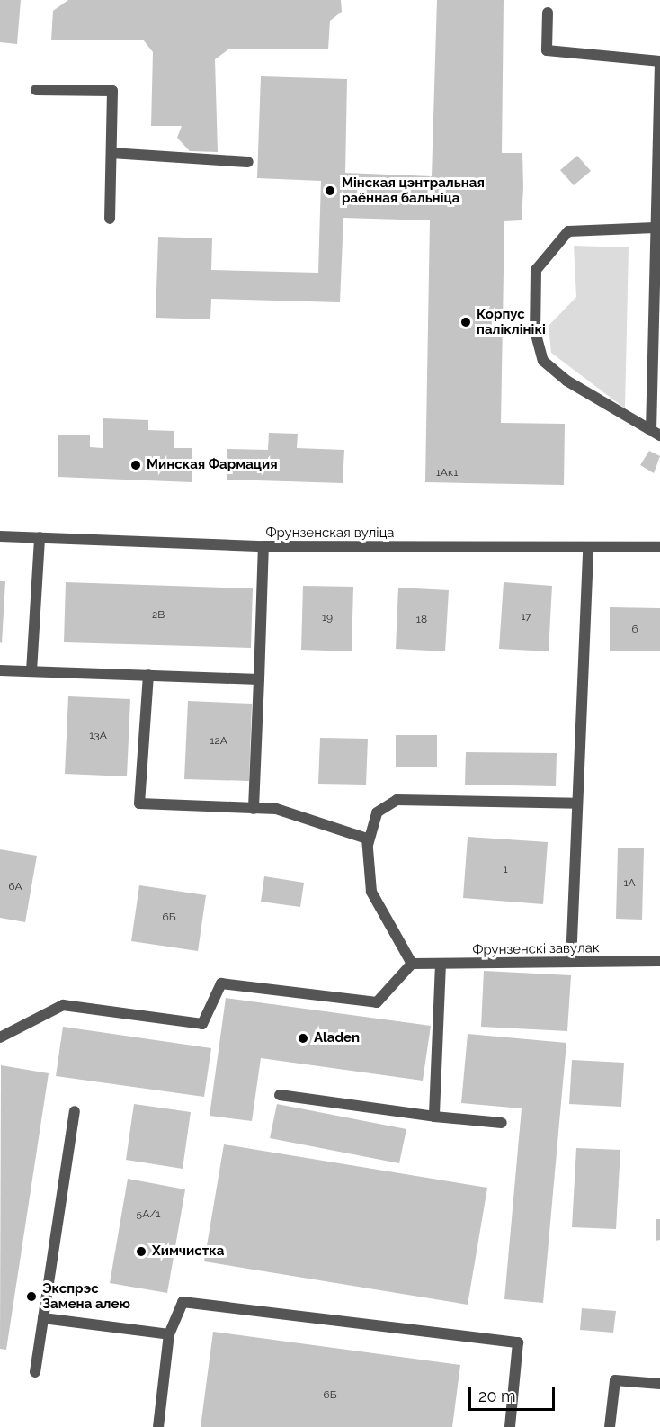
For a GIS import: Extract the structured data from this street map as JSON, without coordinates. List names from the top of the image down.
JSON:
{
  "streets": {
    "street": ["Фрунзенская вуліца", "Фрунзенскі завулак"]
  },
  "places": [
    "Мінская цэнтральная раённая бальніца",
    "Корпус паліклінікі",
    "Минская Фармация",
    "Aladen",
    "Химчистка",
    "Экспрэс Замена алею"
  ],
  "house_numbers": [
    "1Ак1",
    "2В",
    "17",
    "19",
    "18",
    "6",
    "13А",
    "12А",
    "1",
    "1А",
    "6А",
    "6Б",
    "5А/1",
    "6Б"
  ],
  "scale_bar": "20 m"
}
